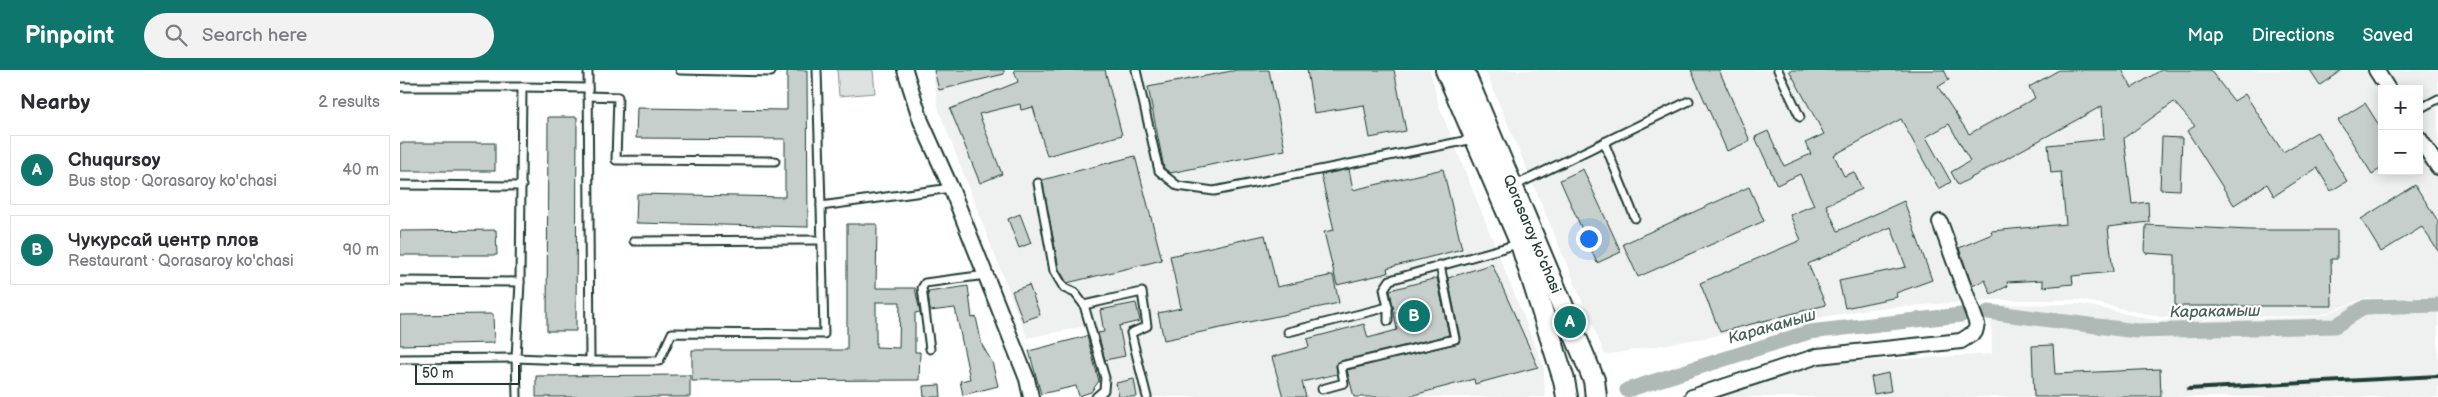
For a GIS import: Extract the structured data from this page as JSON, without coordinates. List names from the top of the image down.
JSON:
{
  "streets": {
    "main road": ["Qorasaroy ko'chasi"]
  },
  "water": ["Каракамыш"],
  "scale_bar": "50 m",
  "page": {
    "header": "Pinpoint",
    "search": "Search here",
    "nav": ["Map", "Directions", "Saved"],
    "heading": ["Nearby", "2 results"],
    "map_buttons": ["+", "−"],
    "list": [
      {
        "mark": "A",
        "name": "Chuqursoy",
        "note": "Bus stop · Qorasaroy ko'chasi",
        "value": "40 m"
      },
      {
        "mark": "B",
        "name": "Чукурсай центр плов",
        "note": "Restaurant · Qorasaroy ko'chasi",
        "value": "90 m"
      }
    ],
    "pins": ["B", "A"],
    "scale": "50 m"
  }
}
